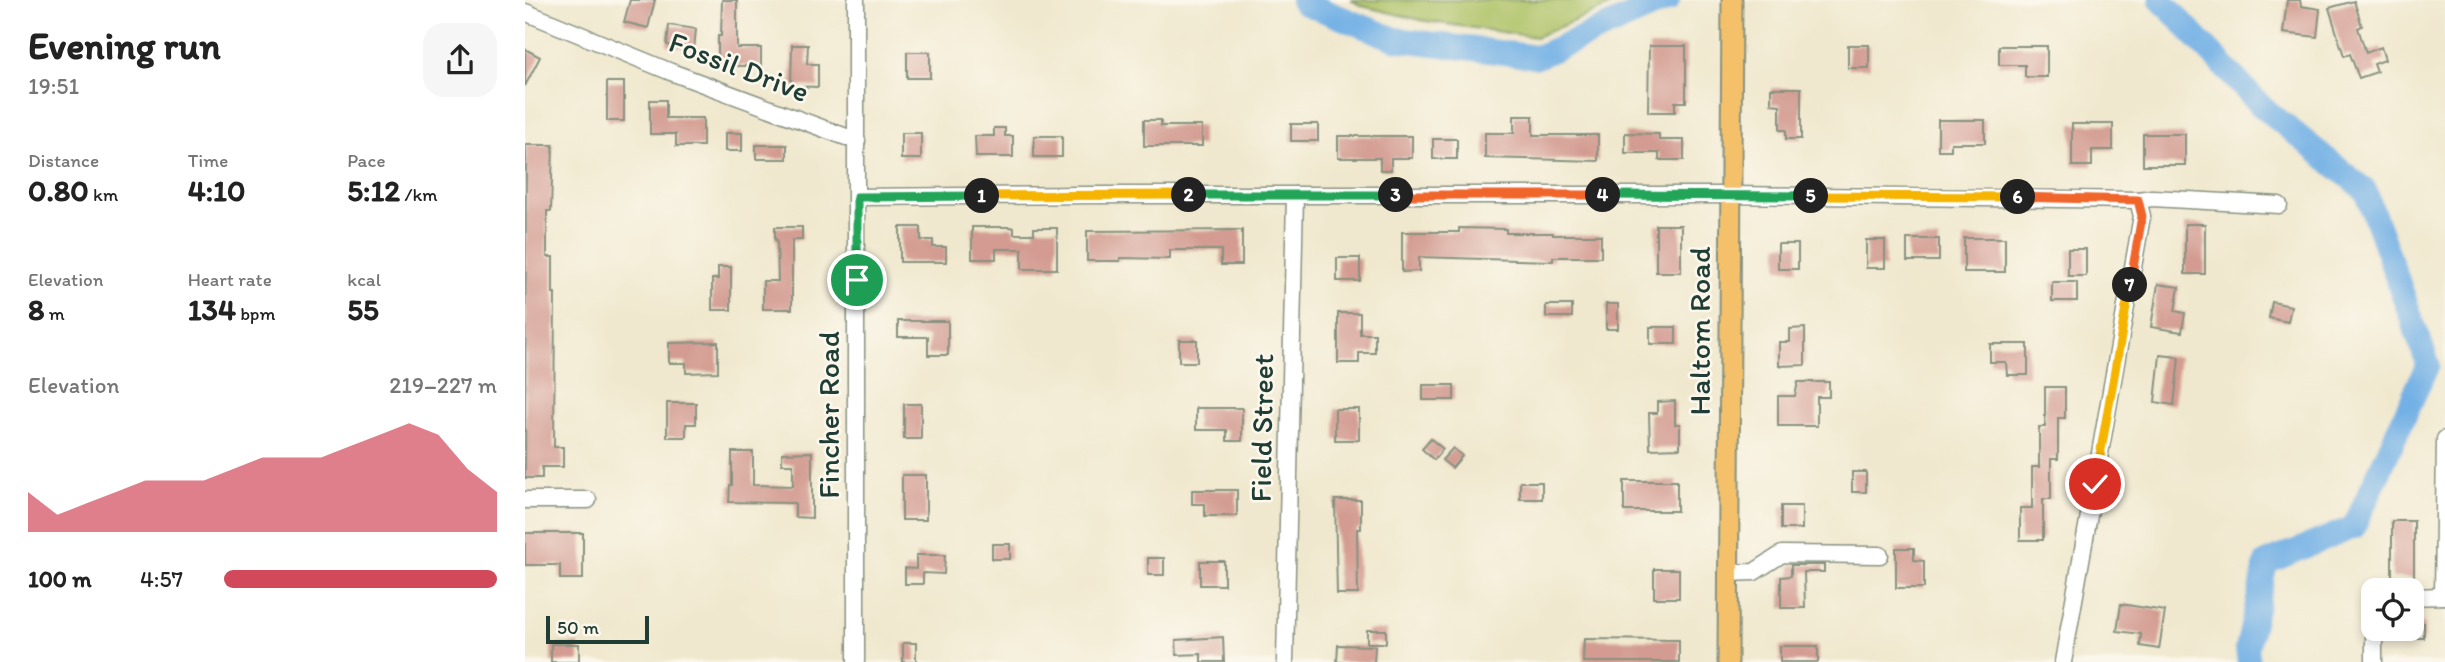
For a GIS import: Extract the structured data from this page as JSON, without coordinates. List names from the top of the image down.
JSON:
{
  "streets": {
    "main road": ["Haltom Road"],
    "street": ["Fossil Drive", "Fincher Road", "Field Street"]
  },
  "crossings": [
    ["Fossil Drive", "Fincher Road"]
  ],
  "scale_bar": "50 m",
  "page": {
    "heading": ["Evening run", "19:51"],
    "stats": [
      ["Distance", "0.80 km"],
      ["Time", "4:10"],
      ["Pace", "5:12 /km"],
      ["Elevation", "8 m"],
      ["Heart rate", "134 bpm"],
      ["kcal", "55"]
    ],
    "pins": [
      "2",
      "3",
      "4",
      "1",
      "5",
      "6",
      "7"
    ],
    "chart": ["Elevation", "219–227 m"],
    "list": [
      {
        "name": "100 m",
        "note": "4:57"
      }
    ],
    "scale": "50 m"
  }
}
